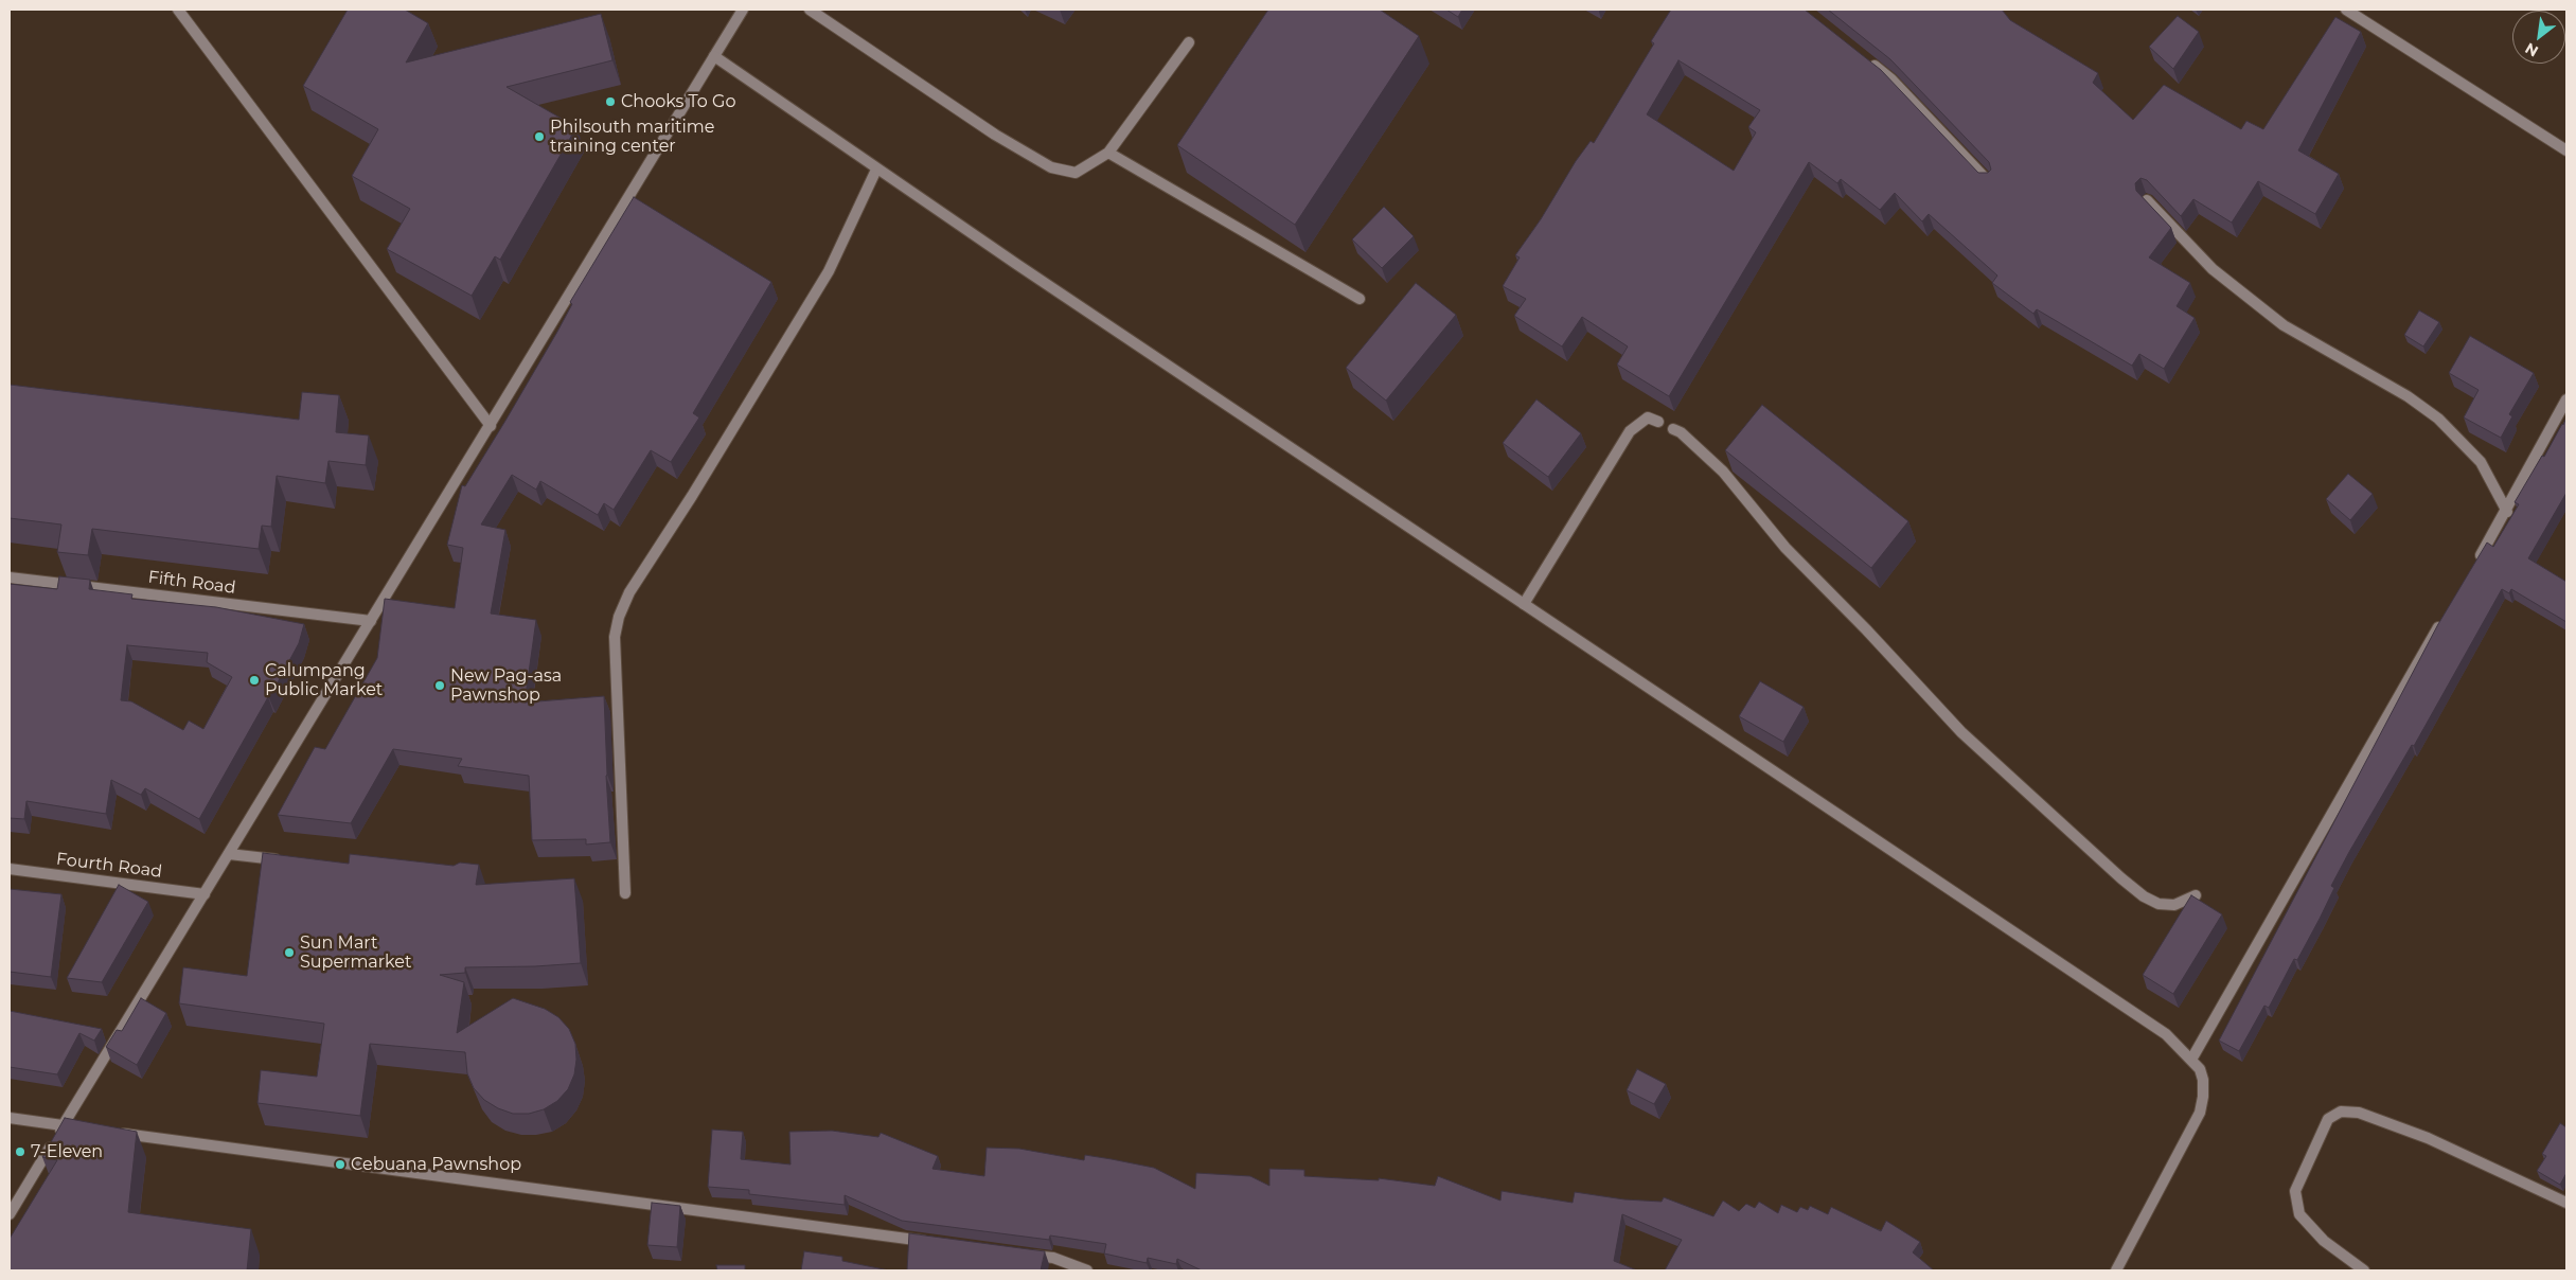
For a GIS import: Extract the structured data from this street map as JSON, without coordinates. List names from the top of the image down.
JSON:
{
  "streets": {
    "street": ["Fifth Road", "Fourth Road"]
  },
  "places": [
    "Chooks To Go",
    "Philsouth maritime training center",
    "Calumpang Public Market",
    "New Pag-asa Pawnshop",
    "Sun Mart Supermarket",
    "7-Eleven",
    "Cebuana Pawnshop"
  ],
  "north": "bottom left"
}
